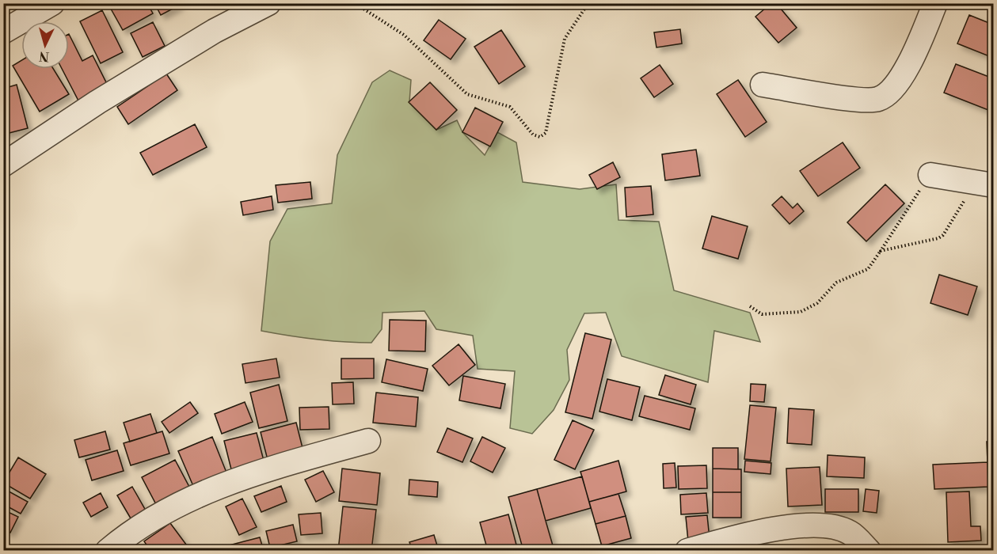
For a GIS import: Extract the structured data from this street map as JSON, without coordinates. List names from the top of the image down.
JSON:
{
  "north": "bottom"
}
